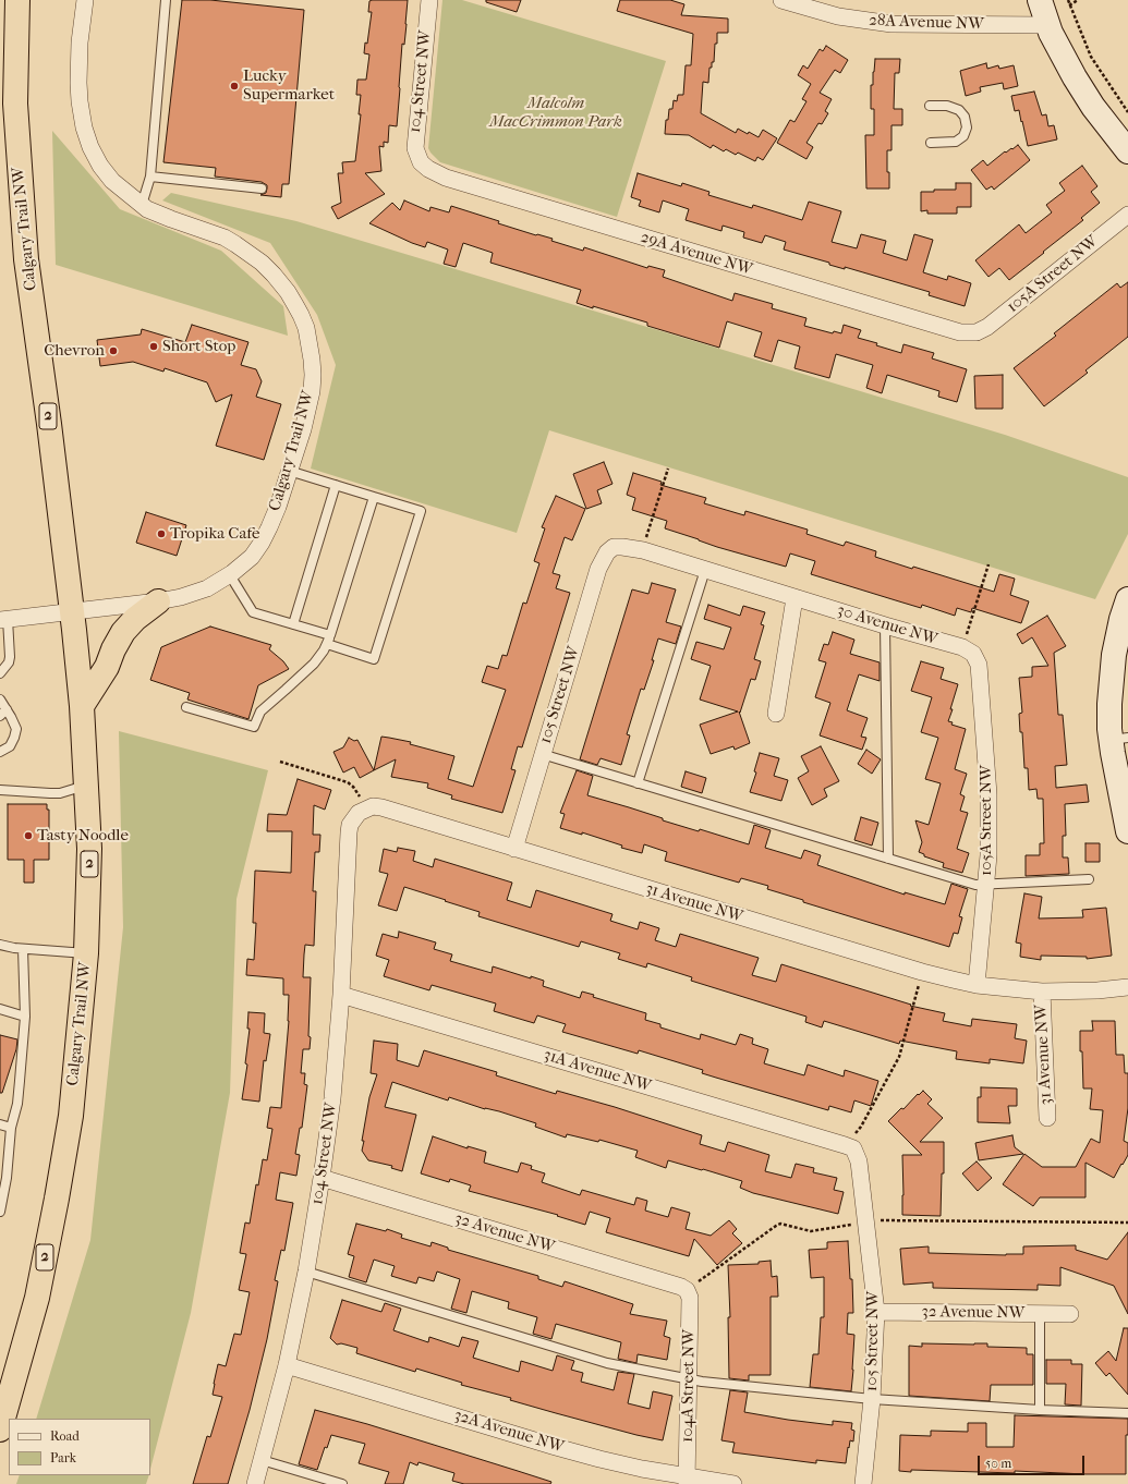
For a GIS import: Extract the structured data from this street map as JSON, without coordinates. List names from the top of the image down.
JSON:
{
  "streets": {
    "highway": ["Calgary Trail NW", "2"],
    "street": [
      "28A Avenue NW",
      "104 Street NW",
      "29A Avenue NW",
      "105A Street NW",
      "30 Avenue NW",
      "105 Street NW",
      "31 Avenue NW",
      "31A Avenue NW",
      "32 Avenue NW",
      "104A Street NW",
      "32A Avenue NW"
    ]
  },
  "crossings": [
    ["104 Street NW", "29A Avenue NW"],
    ["104 Street NW", "31 Avenue NW"],
    ["104 Street NW", "31A Avenue NW"],
    ["104 Street NW", "32 Avenue NW"],
    ["104 Street NW", "32A Avenue NW"],
    ["29A Avenue NW", "105A Street NW"],
    ["105A Street NW", "30 Avenue NW"],
    ["105A Street NW", "31 Avenue NW"],
    ["30 Avenue NW", "105 Street NW"],
    ["105 Street NW", "31 Avenue NW"],
    ["105 Street NW", "31A Avenue NW"],
    ["105 Street NW", "32 Avenue NW"],
    ["32 Avenue NW", "104A Street NW"],
    ["104A Street NW", "32A Avenue NW"]
  ],
  "parks": ["Malcolm MacCrimmon Park"],
  "places": [
    "Lucky Supermarket",
    "Short Stop",
    "Chevron",
    "Tropika Cafe",
    "Tasty Noodle"
  ],
  "legend": ["Road", "Park"],
  "scale_bar": "50 m"
}
